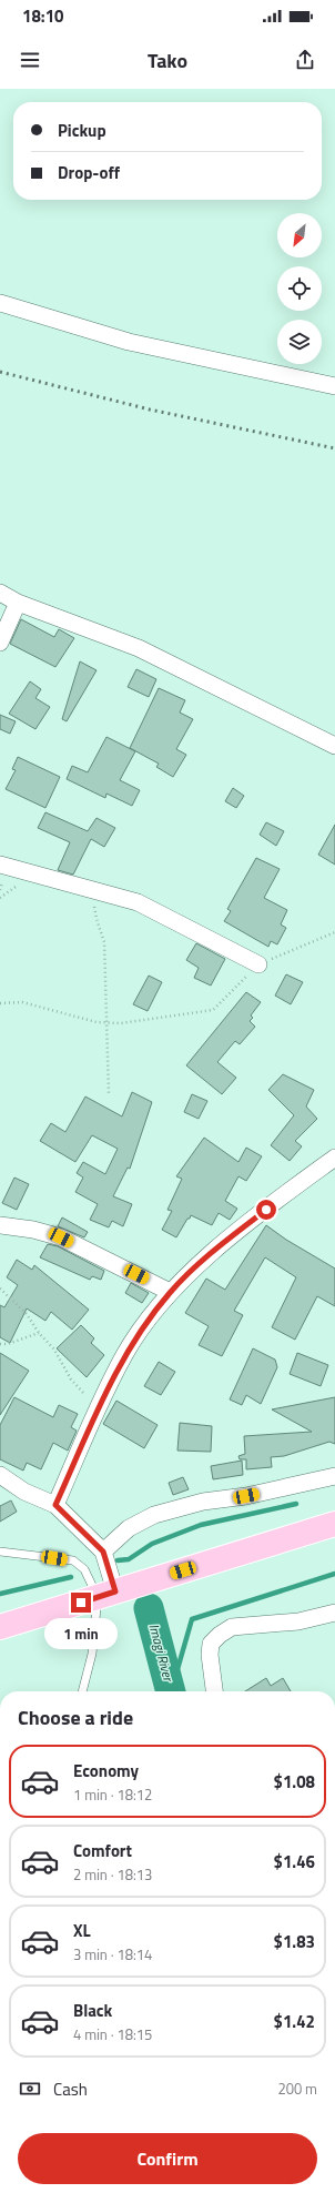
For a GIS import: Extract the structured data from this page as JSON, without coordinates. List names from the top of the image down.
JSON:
{
  "water": ["Imagi River"],
  "north": "bottom left",
  "page": {
    "status": "18:10",
    "header": "Tako",
    "banner": ["Pickup", "Drop-off"],
    "bubble": "1 min",
    "heading": "Choose a ride",
    "list": [
      {
        "name": "Economy",
        "note": "1 min · 18:12",
        "value": "$1.08"
      },
      {
        "name": "Comfort",
        "note": "2 min · 18:13",
        "value": "$1.46"
      },
      {
        "name": "XL",
        "note": "3 min · 18:14",
        "value": "$1.83"
      },
      {
        "name": "Black",
        "note": "4 min · 18:15",
        "value": "$1.42"
      }
    ],
    "pay": ["Cash", "200 m"],
    "buttons": "Confirm"
  }
}
